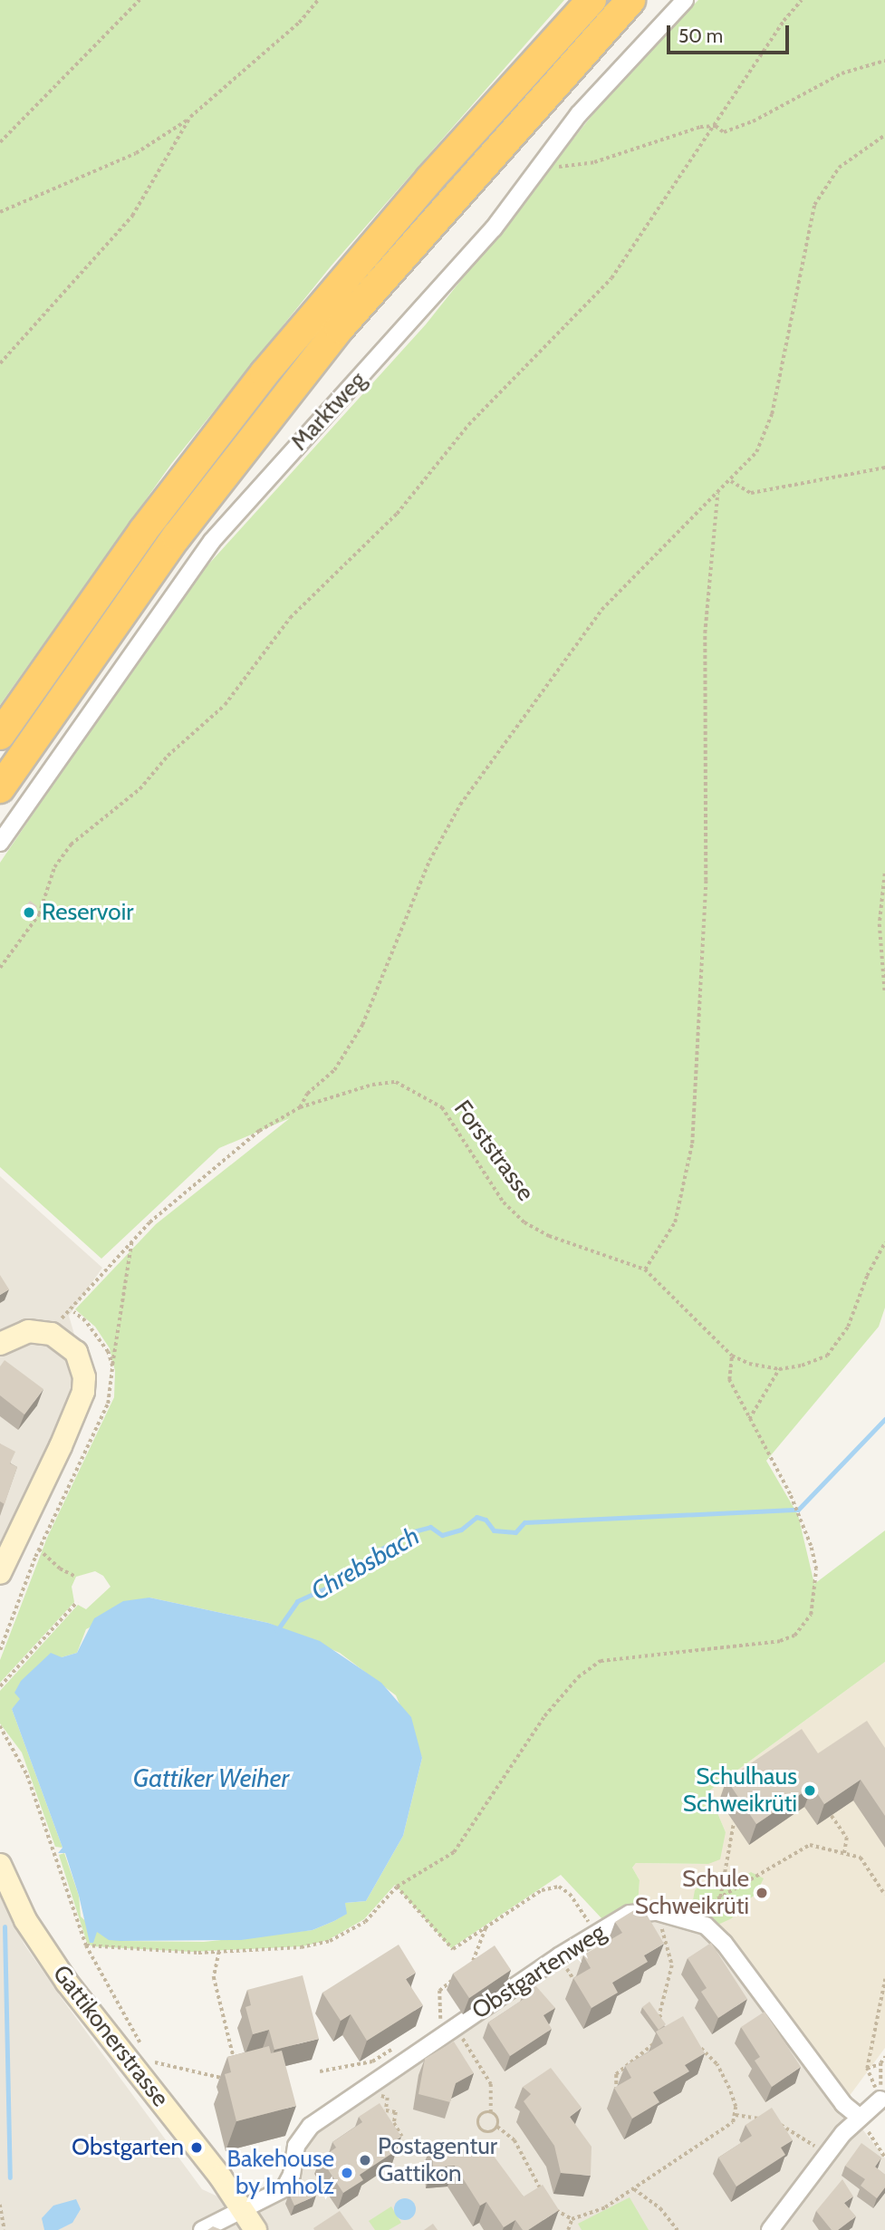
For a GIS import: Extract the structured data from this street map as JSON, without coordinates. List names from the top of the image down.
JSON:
{
  "streets": {
    "main road": ["Gattikonerstrasse"],
    "street": ["Marktweg", "Obstgartenweg"],
    "path": ["Forststrasse"]
  },
  "crossings": [
    ["Obstgartenweg", "Gattikonerstrasse"]
  ],
  "water": ["Chrebsbach", "Gattiker Weiher"],
  "places": [
    "Reservoir",
    "Schulhaus Schweikrüti",
    "Schule Schweikrüti",
    "Obstgarten",
    "Postagentur Gattikon",
    "Bakehouse by Imholz"
  ],
  "scale_bar": "50 m"
}
